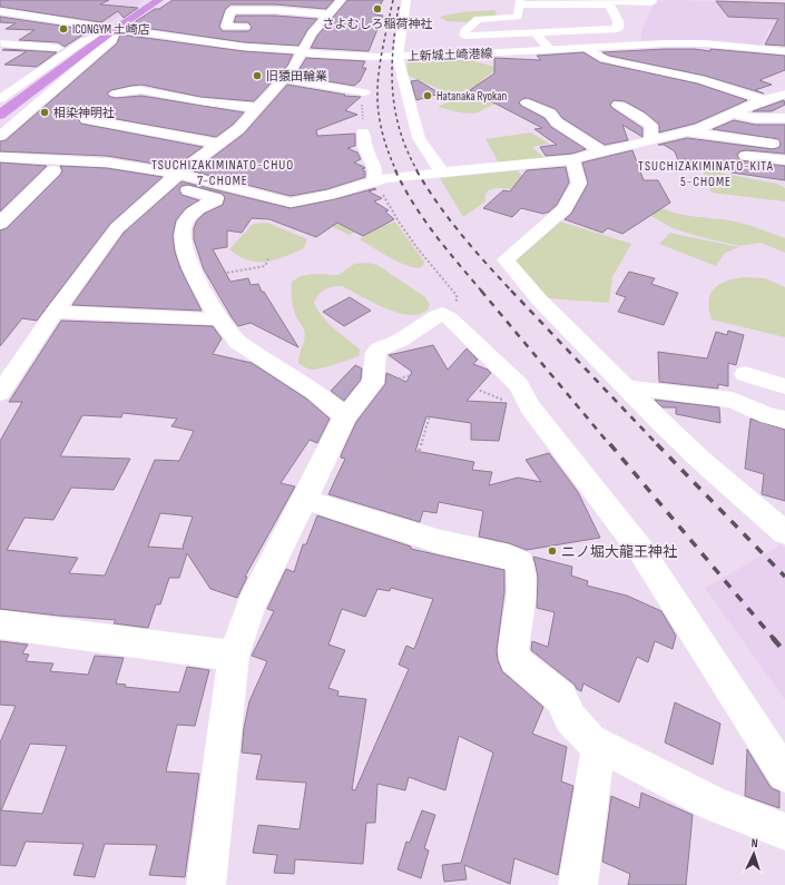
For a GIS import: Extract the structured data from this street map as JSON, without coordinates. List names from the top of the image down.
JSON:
{
  "streets": {
    "street": ["上新城土崎港線"]
  },
  "districts": ["TSUCHIZAKIMINATO-CHUO 7-CHOME", "TSUCHIZAKIMINATO-KITA 5-CHOME"],
  "places": [
    "さよむしろ稲荷神社",
    "ICONGYM 土崎店",
    "旧猿田輪業",
    "Hatanaka Ryokan",
    "相染神明社",
    "ニノ堀大龍王神社"
  ],
  "north": "top"
}
